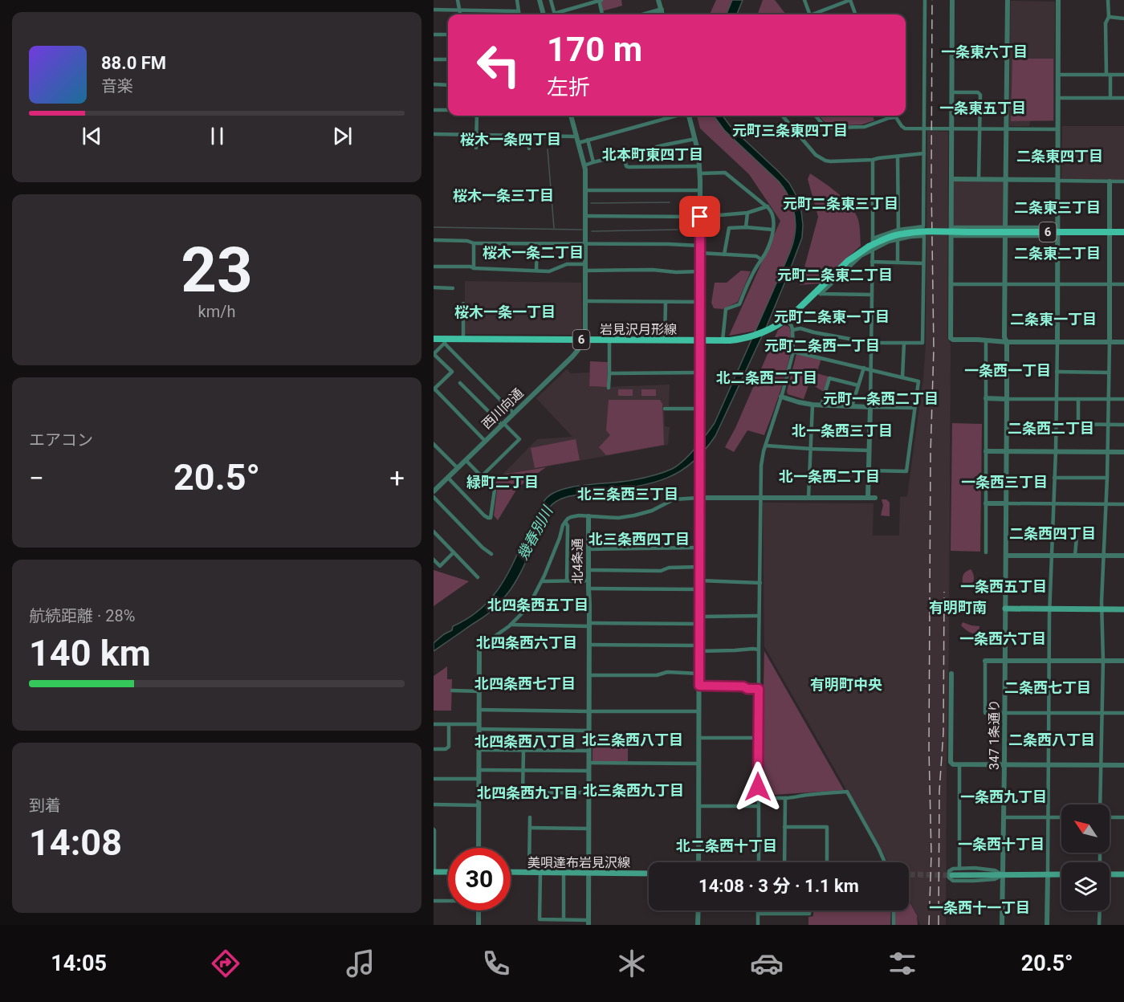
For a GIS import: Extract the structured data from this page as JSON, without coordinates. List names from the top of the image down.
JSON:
{
  "streets": {
    "main road": ["6", "岩見沢月形線", "美唄達布岩見沢線"],
    "street": ["西川向通", "北4条通", "347 1条通り"]
  },
  "crossings": [
    ["6", "岩見沢月形線"],
    ["岩見沢月形線", "西川向通"],
    ["北4条通", "美唄達布岩見沢線"]
  ],
  "districts": [
    "一条東六丁目",
    "一条東五丁目",
    "元町三条東四丁目",
    "桜木一条四丁目",
    "北本町東四丁目",
    "二条東四丁目",
    "桜木一条三丁目",
    "元町二条東三丁目",
    "二条東三丁目",
    "桜木一条二丁目",
    "二条東二丁目",
    "元町二条東二丁目",
    "桜木一条一丁目",
    "元町二条東一丁目",
    "二条東一丁目",
    "元町二条西一丁目",
    "一条西一丁目",
    "北二条西二丁目",
    "元町一条西二丁目",
    "二条西二丁目",
    "北一条西三丁目",
    "北一条西二丁目",
    "緑町二丁目",
    "一条西三丁目",
    "北三条西三丁目",
    "二条西四丁目",
    "北三条西四丁目",
    "一条西五丁目",
    "北四条西五丁目",
    "有明町南",
    "一条西六丁目",
    "北四条西六丁目",
    "北四条西七丁目",
    "有明町中央",
    "二条西七丁目",
    "北三条西八丁目",
    "二条西八丁目",
    "北四条西八丁目",
    "北三条西九丁目",
    "北四条西九丁目",
    "一条西九丁目",
    "一条西十丁目",
    "北二条西十丁目",
    "一条西十一丁目"
  ],
  "water": ["幾春別川"],
  "north": "top left",
  "page": {
    "turn": ["170 m", "左折"],
    "song": ["88.0 FM", "音楽"],
    "tile": [
      ["23", "km/h"],
      "エアコン",
      ["航続距離 · 28%", "140 km"],
      ["到着", "14:08"]
    ],
    "heat": ["−", "20.5°", "+"],
    "limit": "30",
    "trip": "14:08 · 3 分 · 1.1 km",
    "tabs": ["14:05", "20.5°"]
  }
}
